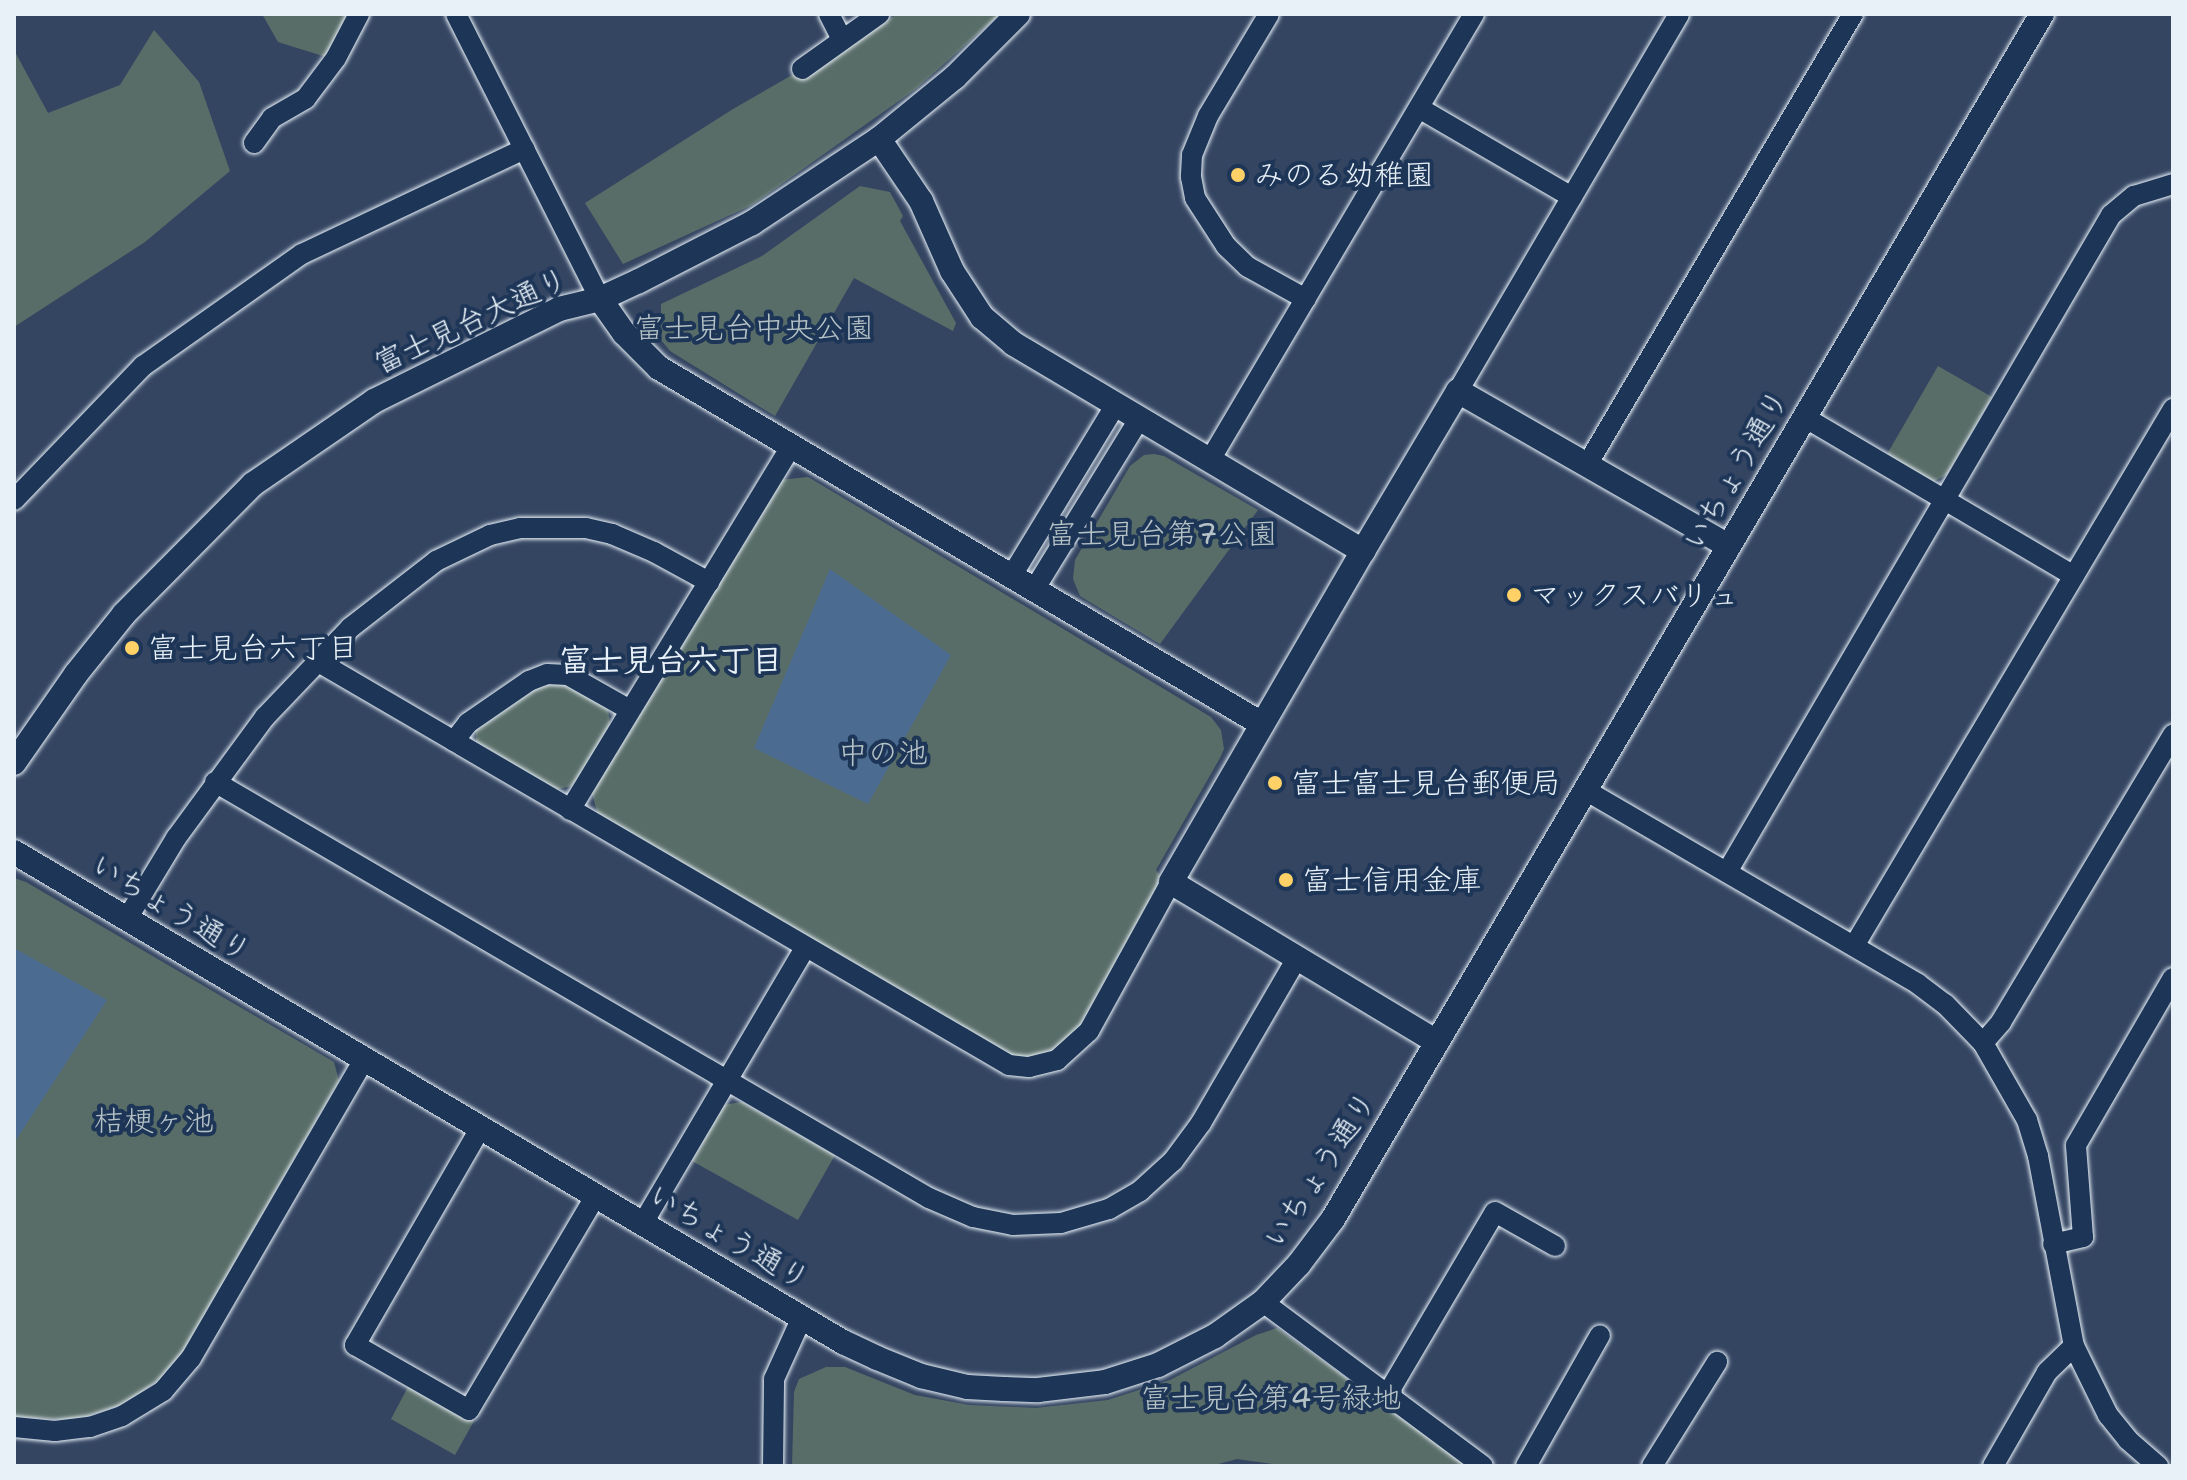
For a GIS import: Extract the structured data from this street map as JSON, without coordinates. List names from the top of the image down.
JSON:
{
  "streets": {
    "street": ["富士見台大通り", "いちょう通り"]
  },
  "districts": ["富士見台六丁目"],
  "parks": [
    "富士見台中央公園",
    "富士見台第7公園",
    "中の池",
    "桔梗ヶ池",
    "富士見台第4号緑地"
  ],
  "places": [
    "みのる幼稚園",
    "マックスバリュ",
    "富士見台六丁目",
    "富士富士見台郵便局",
    "富士信用金庫"
  ]
}
